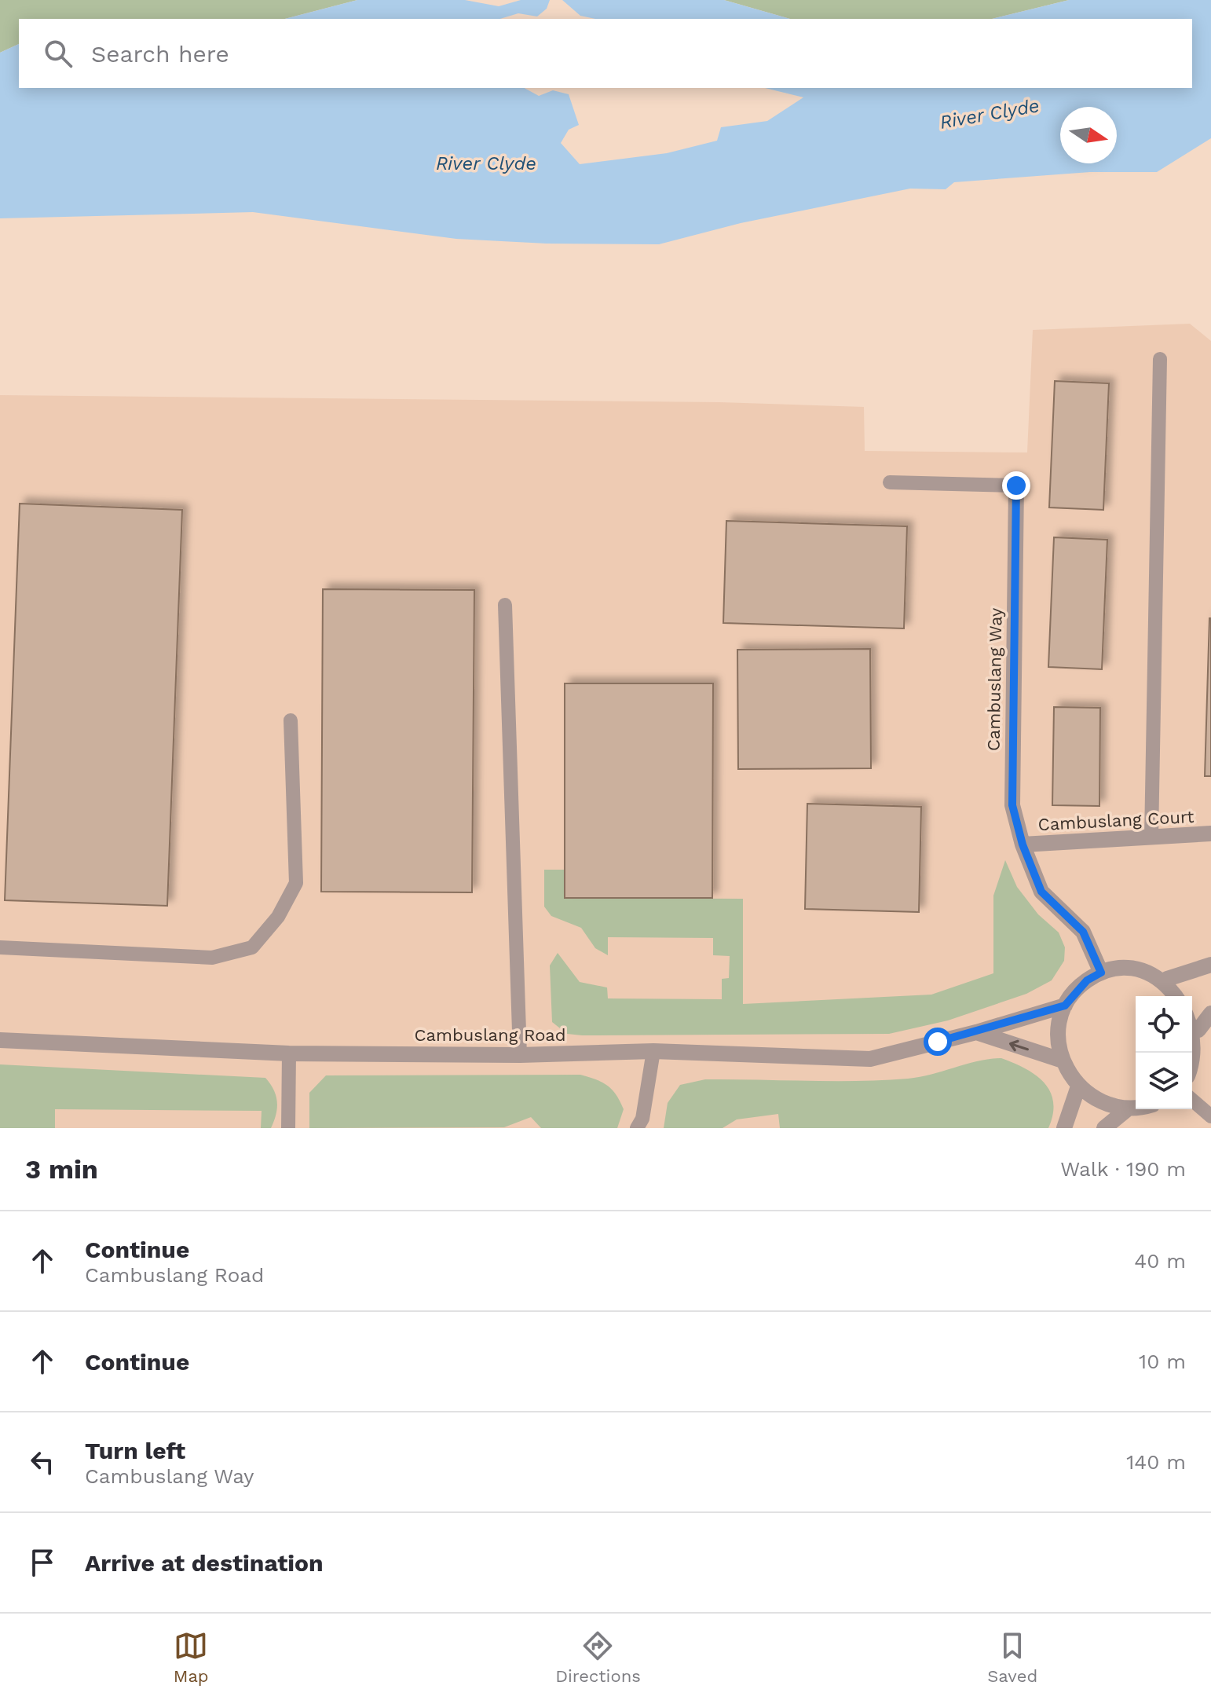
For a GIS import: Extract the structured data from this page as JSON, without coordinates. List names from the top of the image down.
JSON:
{
  "streets": {
    "street": ["Cambuslang Way", "Cambuslang Court", "Cambuslang Road"]
  },
  "crossings": [
    ["Cambuslang Way", "Cambuslang Court"]
  ],
  "water": ["River Clyde"],
  "north": "right",
  "page": {
    "search": "Search here",
    "heading": ["3 min", "Walk · 190 m"],
    "list": [
      ["Continue", "Cambuslang Road", "40 m"],
      ["Continue", "10 m"],
      ["Turn left", "Cambuslang Way", "140 m"],
      "Arrive at destination"
    ],
    "nav": ["Map", "Directions", "Saved"]
  }
}
